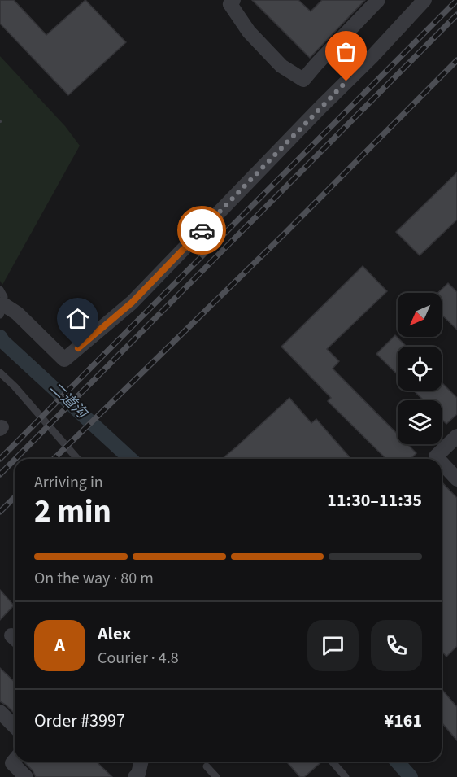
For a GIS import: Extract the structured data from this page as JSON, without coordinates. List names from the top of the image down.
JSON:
{
  "water": ["二道沟"],
  "north": "bottom left",
  "page": {
    "heading": ["2 min", "Arriving in", "11:30–11:35"],
    "panel": [
      "Alex",
      "Courier · 4.8",
      "Order #3997",
      "¥161"
    ],
    "bar": "On the way · 80 m",
    "round": "A"
  }
}
